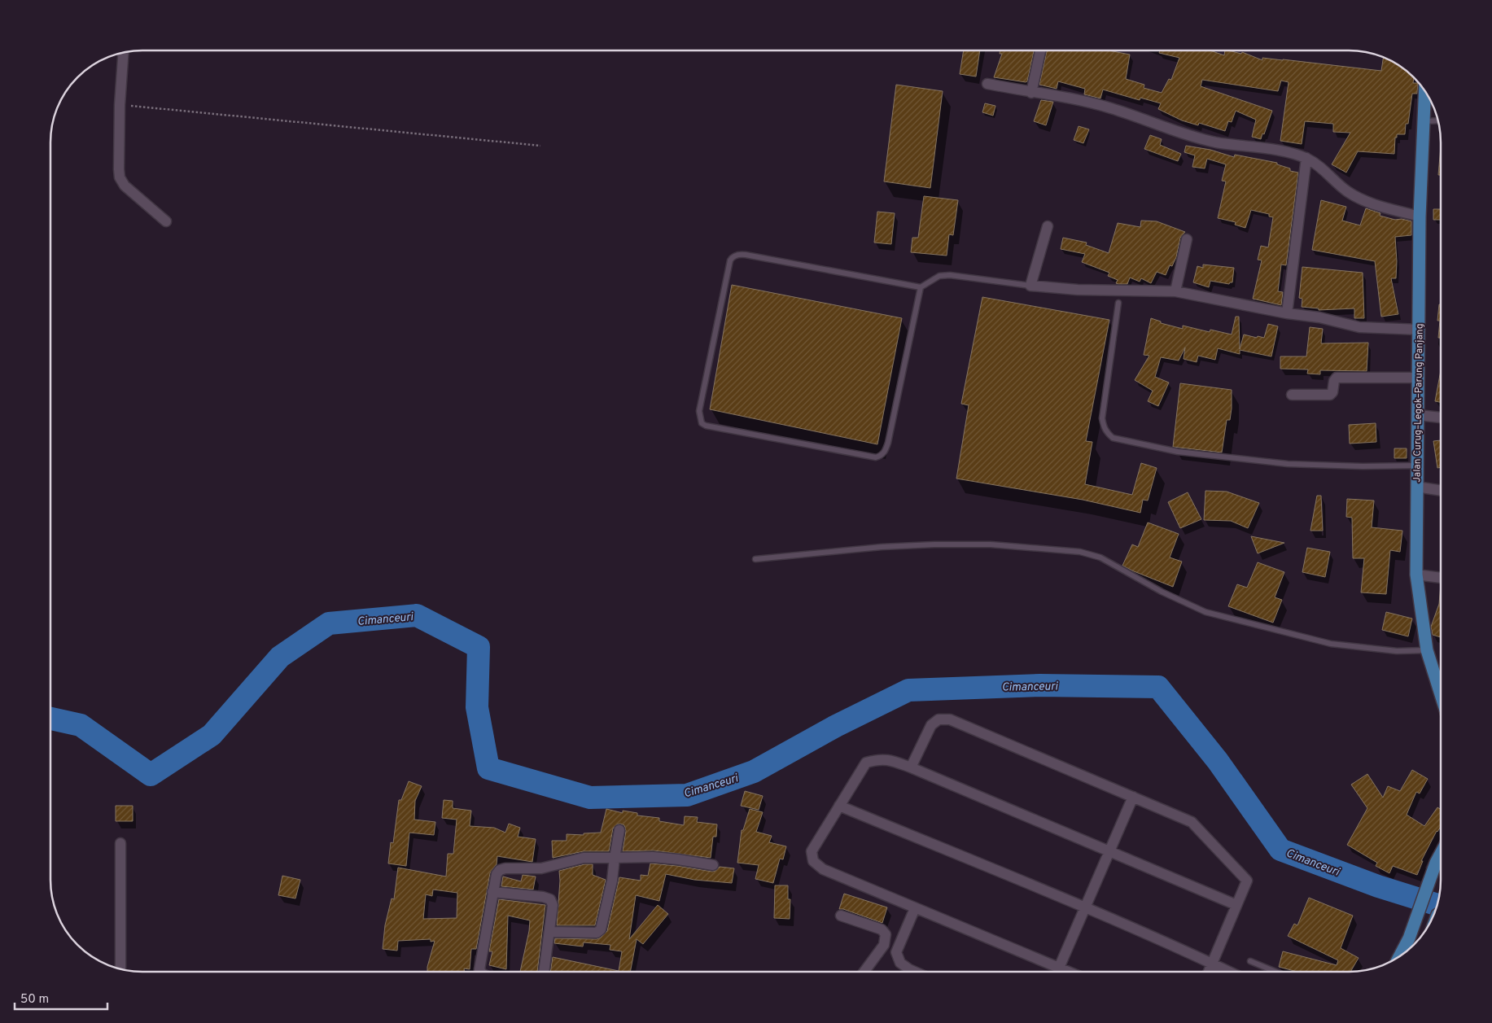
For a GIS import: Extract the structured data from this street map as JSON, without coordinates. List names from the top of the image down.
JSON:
{
  "streets": {
    "main road": ["Jalan Curug–Legok–Parung Panjang"]
  },
  "water": ["Cimanceuri"],
  "scale_bar": "50 m"
}
